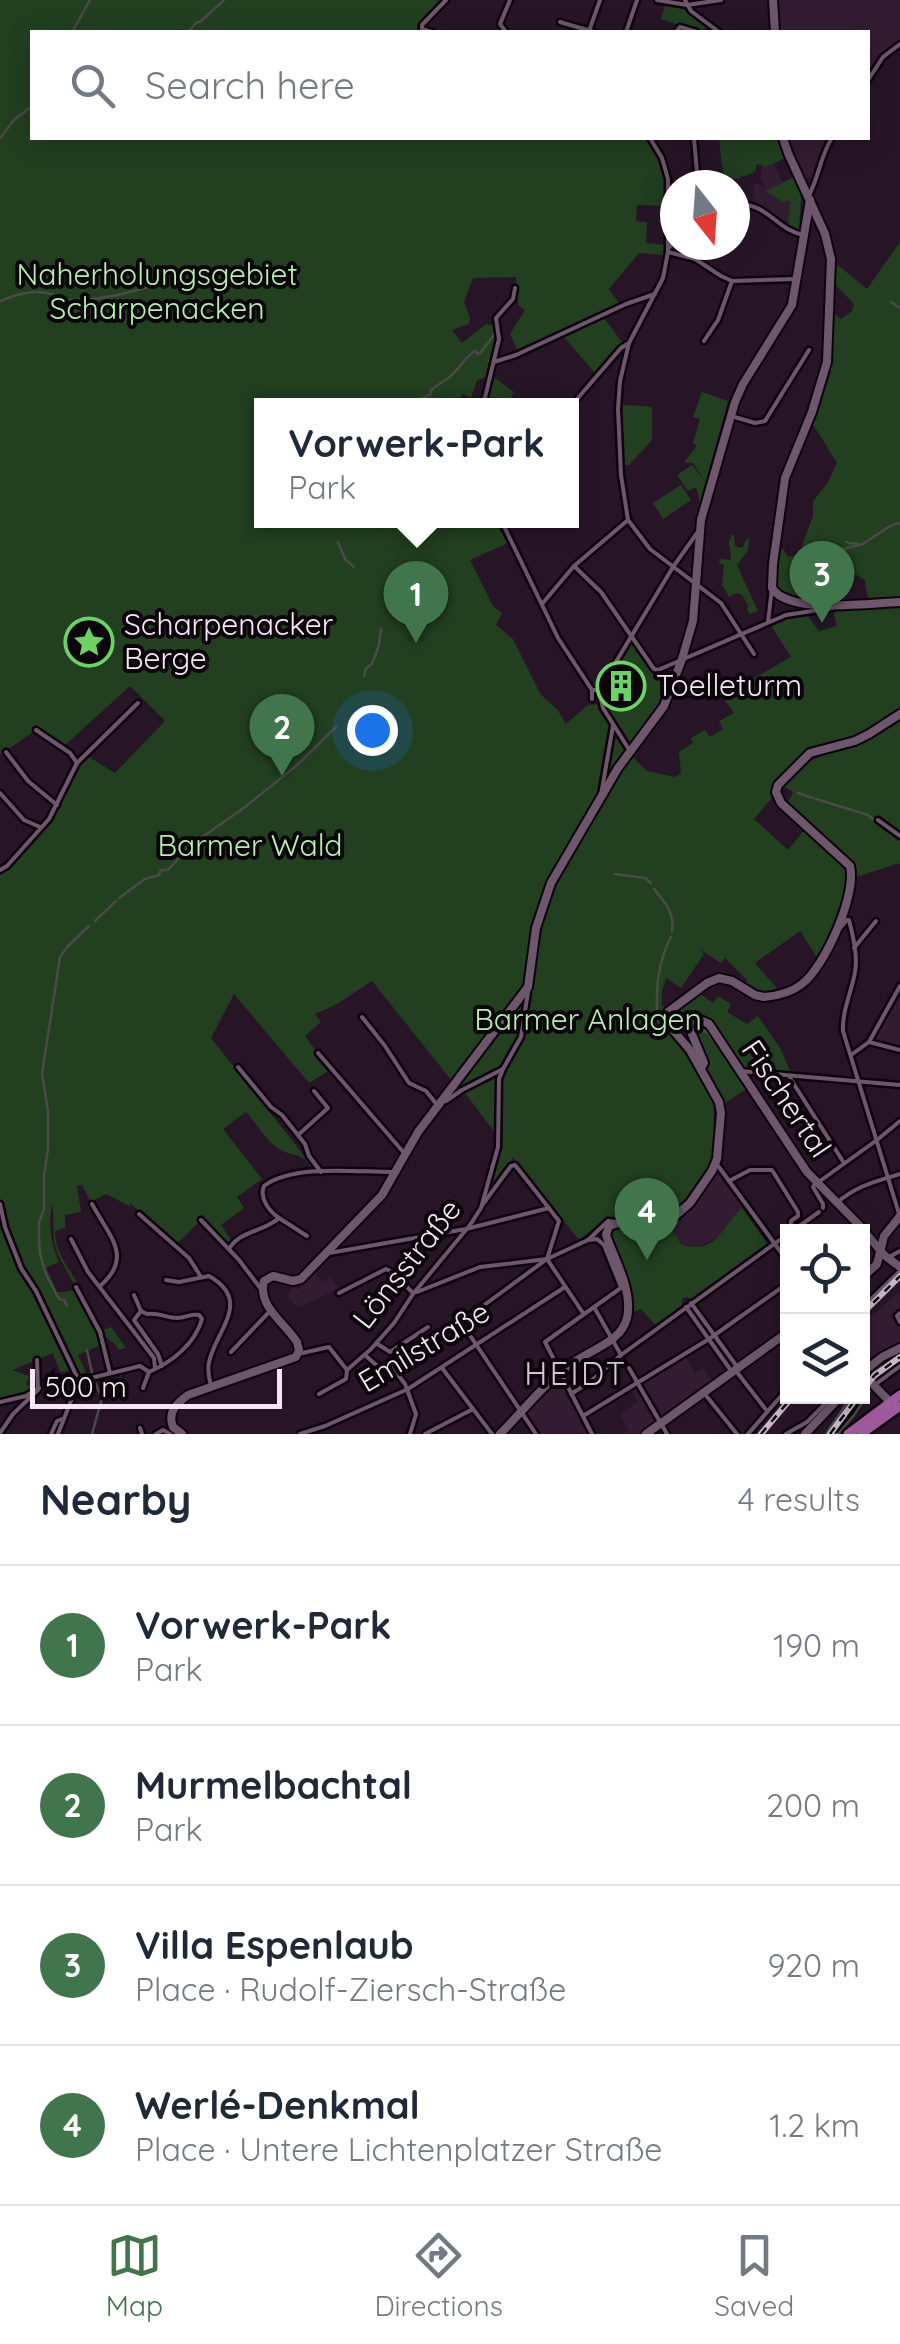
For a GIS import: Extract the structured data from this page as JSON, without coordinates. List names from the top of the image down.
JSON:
{
  "streets": {
    "street": ["Fischertal", "Lönsstraße", "Emilstraße"]
  },
  "districts": ["HEIDT"],
  "parks": ["Naherholungsgebiet Scharpenacken", "Barmer Wald", "Barmer Anlagen"],
  "places": {
    "place": ["Scharpenacker Berge"],
    "building": ["Toelleturm"]
  },
  "scale_bar": "500 m",
  "north": "bottom",
  "page": {
    "search": "Search here",
    "popup": ["Vorwerk-Park", "Park"],
    "pins": [
      "3",
      "1",
      "2",
      "4"
    ],
    "scale": "500 m",
    "heading": ["Nearby", "4 results"],
    "list": [
      {
        "mark": "1",
        "name": "Vorwerk-Park",
        "note": "Park",
        "value": "190 m"
      },
      {
        "mark": "2",
        "name": "Murmelbachtal",
        "note": "Park",
        "value": "200 m"
      },
      {
        "mark": "3",
        "name": "Villa Espenlaub",
        "note": "Place · Rudolf-Ziersch-Straße",
        "value": "920 m"
      },
      {
        "mark": "4",
        "name": "Werlé-Denkmal",
        "note": "Place · Untere Lichtenplatzer Straße",
        "value": "1.2 km"
      }
    ],
    "nav": ["Map", "Directions", "Saved"]
  }
}
